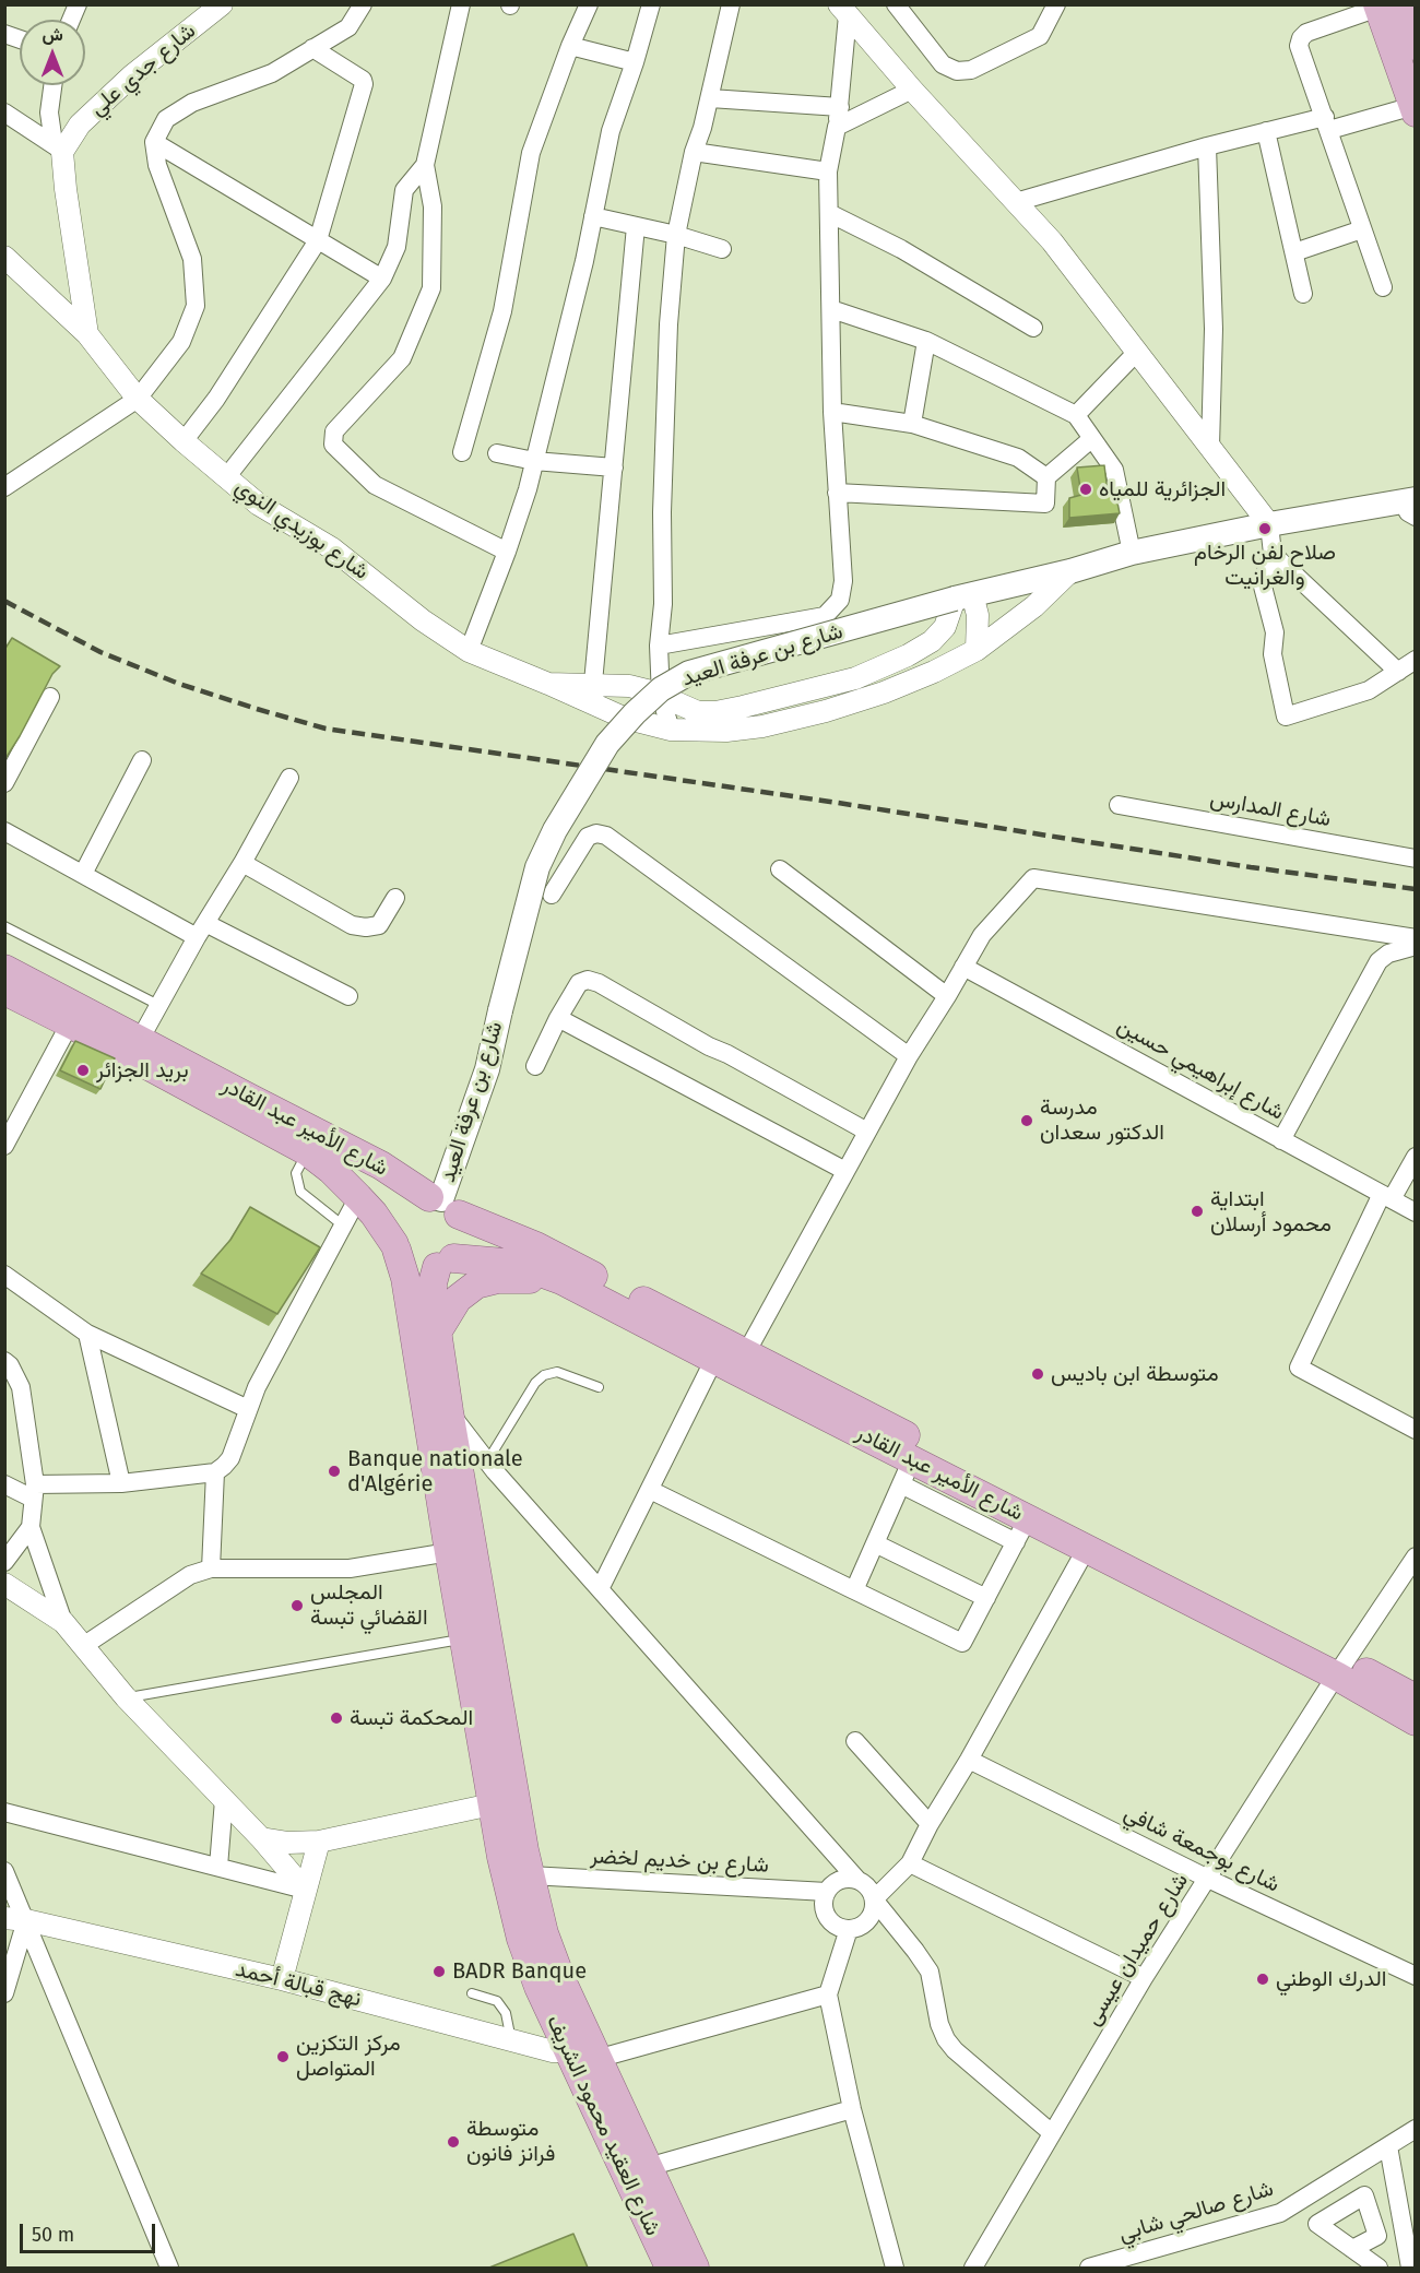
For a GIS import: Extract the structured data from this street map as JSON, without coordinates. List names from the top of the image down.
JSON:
{
  "streets": {
    "main road": ["شارع بن عرفة العيد", "شارع الأمير عبد القادر", "شارع العقيد محمود الشريف"],
    "street": [
      "شارع جدي علي",
      "شارع بوزيدي النوي",
      "شارع المدارس",
      "شارع إبراهيمي حسين",
      "شارع بوجمعة شافي",
      "شارع بن خديم لخضر",
      "شارع حميدان عيسى",
      "نهج قبالة أحمد",
      "شارع صالحي شابي"
    ]
  },
  "crossings": [
    ["شارع بوزيدي النوي", "شارع بن عرفة العيد"],
    ["شارع بن عرفة العيد", "شارع الأمير عبد القادر"],
    ["شارع بن عرفة العيد", "شارع العقيد محمود الشريف"],
    ["شارع الأمير عبد القادر", "شارع حميدان عيسى"],
    ["شارع الأمير عبد القادر", "شارع العقيد محمود الشريف"],
    ["شارع بوجمعة شافي", "شارع حميدان عيسى"],
    ["شارع بن خديم لخضر", "شارع العقيد محمود الشريف"],
    ["نهج قبالة أحمد", "شارع العقيد محمود الشريف"]
  ],
  "places": [
    "الجزائرية للمياه",
    "صلاح لفن الرخام والغرانيت",
    "بريد الجزائر",
    "مدرسة الدكتور سعدان",
    "ابتداية محمود أرسلان",
    "متوسطة ابن باديس",
    "Banque nationale d'Algérie",
    "المجلس القضائي تبسة",
    "المحكمة تبسة",
    "BADR Banque",
    "الدرك الوطني",
    "مركز التكزين المتواصل",
    "متوسطة فرانز فانون"
  ],
  "scale_bar": "50 m",
  "north": "top"
}
